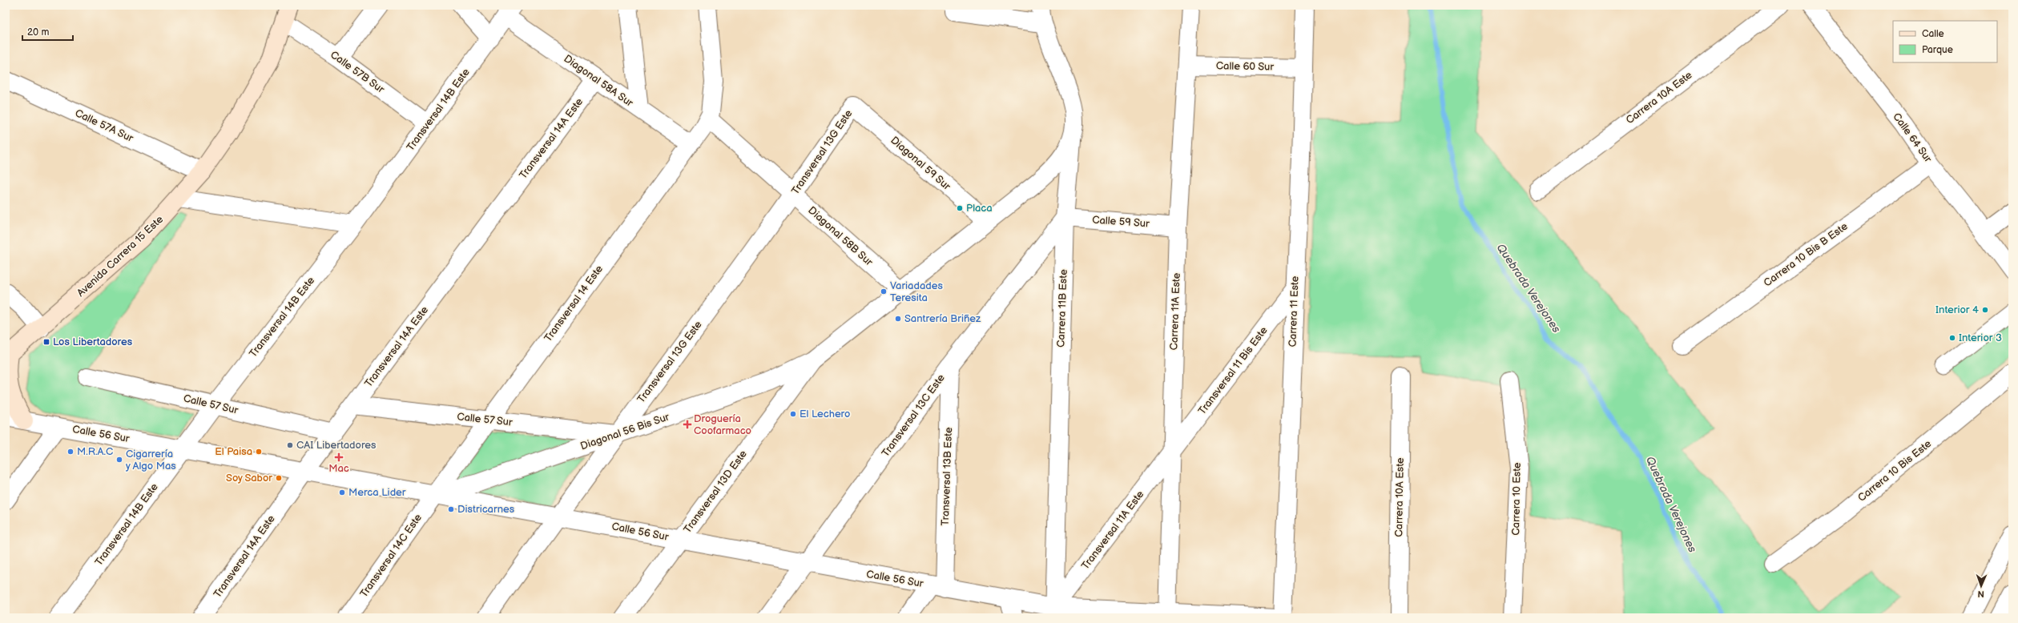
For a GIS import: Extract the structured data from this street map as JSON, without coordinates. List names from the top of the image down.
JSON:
{
  "streets": {
    "main road": ["Avenida Carrera 15 Este"],
    "street": [
      "Calle 60 Sur",
      "Calle 57B Sur",
      "Diagonal 58A Sur",
      "Carrera 10A Este",
      "Transversal 14B Este",
      "Calle 57A Sur",
      "Calle 64 Sur",
      "Transversal 14A Este",
      "Transversal 13G Este",
      "Diagonal 59 Sur",
      "Calle 59 Sur",
      "Diagonal 58B Sur",
      "Carrera 10 Bis B Este",
      "Transversal 14 Este",
      "Carrera 11B Este",
      "Carrera 11A Este",
      "Carrera 11 Este",
      "Transversal 11 Bis Este",
      "Calle 57 Sur",
      "Transversal 13C Este",
      "Diagonal 56 Bis Sur",
      "Calle 56 Sur",
      "Carrera 10 Bis Este",
      "Transversal 13B Este",
      "Transversal 13D Este",
      "Carrera 10 Este",
      "Transversal 11A Este",
      "Transversal 14C Este"
    ]
  },
  "crossings": [
    ["Calle 60 Sur", "Carrera 11A Este"],
    ["Calle 60 Sur", "Carrera 11 Este"],
    ["Calle 57B Sur", "Transversal 14B Este"],
    ["Calle 57B Sur", "Avenida Carrera 15 Este"],
    ["Diagonal 58A Sur", "Transversal 14B Este"],
    ["Diagonal 58A Sur", "Transversal 14A Este"],
    ["Diagonal 58A Sur", "Transversal 14 Este"],
    ["Transversal 14B Este", "Calle 57 Sur"],
    ["Transversal 14B Este", "Calle 56 Sur"],
    ["Calle 57A Sur", "Avenida Carrera 15 Este"],
    ["Calle 64 Sur", "Carrera 10 Bis B Este"],
    ["Transversal 14A Este", "Calle 57 Sur"],
    ["Transversal 14A Este", "Calle 56 Sur"],
    ["Transversal 13G Este", "Diagonal 59 Sur"],
    ["Transversal 13G Este", "Diagonal 58B Sur"],
    ["Transversal 13G Este", "Calle 57 Sur"],
    ["Transversal 13G Este", "Diagonal 56 Bis Sur"],
    ["Transversal 13G Este", "Calle 56 Sur"],
    ["Diagonal 59 Sur", "Transversal 13D Este"],
    ["Calle 59 Sur", "Carrera 11B Este"],
    ["Calle 59 Sur", "Carrera 11A Este"],
    ["Calle 59 Sur", "Transversal 13C Este"],
    ["Diagonal 58B Sur", "Transversal 14 Este"],
    ["Diagonal 58B Sur", "Transversal 13D Este"],
    ["Transversal 14 Este", "Calle 57 Sur"],
    ["Transversal 14 Este", "Diagonal 56 Bis Sur"],
    ["Transversal 14 Este", "Calle 56 Sur"],
    ["Transversal 14 Este", "Transversal 14C Este"],
    ["Carrera 11B Este", "Transversal 13C Este"],
    ["Carrera 11B Este", "Calle 56 Sur"],
    ["Carrera 11B Este", "Transversal 13D Este"],
    ["Carrera 11B Este", "Transversal 11A Este"],
    ["Carrera 11A Este", "Transversal 11 Bis Este"],
    ["Carrera 11A Este", "Calle 56 Sur"],
    ["Carrera 11A Este", "Transversal 11A Este"],
    ["Carrera 11 Este", "Transversal 11 Bis Este"],
    ["Transversal 11 Bis Este", "Transversal 11A Este"],
    ["Calle 57 Sur", "Diagonal 56 Bis Sur"],
    ["Transversal 13C Este", "Calle 56 Sur"],
    ["Transversal 13C Este", "Transversal 13B Este"],
    ["Diagonal 56 Bis Sur", "Calle 56 Sur"],
    ["Diagonal 56 Bis Sur", "Transversal 13D Este"],
    ["Diagonal 56 Bis Sur", "Transversal 14C Este"],
    ["Calle 56 Sur", "Transversal 13B Este"],
    ["Calle 56 Sur", "Transversal 13D Este"],
    ["Calle 56 Sur", "Transversal 11A Este"],
    ["Calle 56 Sur", "Transversal 14C Este"]
  ],
  "water": ["Quebrada Verejones"],
  "places": {
    "other": [
      "Placa",
      "Variadades Teresita",
      "Interior 4",
      "Santrería Briñez",
      "Interior 3",
      "El Lechero",
      "CAI Libertadores",
      "M.R.A.C",
      "El Paisa",
      "Cigarrería y Algo Mas",
      "Soy Sabor",
      "Merca Lider",
      "Districarnes"
    ],
    "transit": ["Los Libertadores"],
    "health": ["Droguería Coofarmaco", "Mac"]
  },
  "legend": ["Calle", "Parque"],
  "scale_bar": "20 m",
  "north": "bottom"
}
